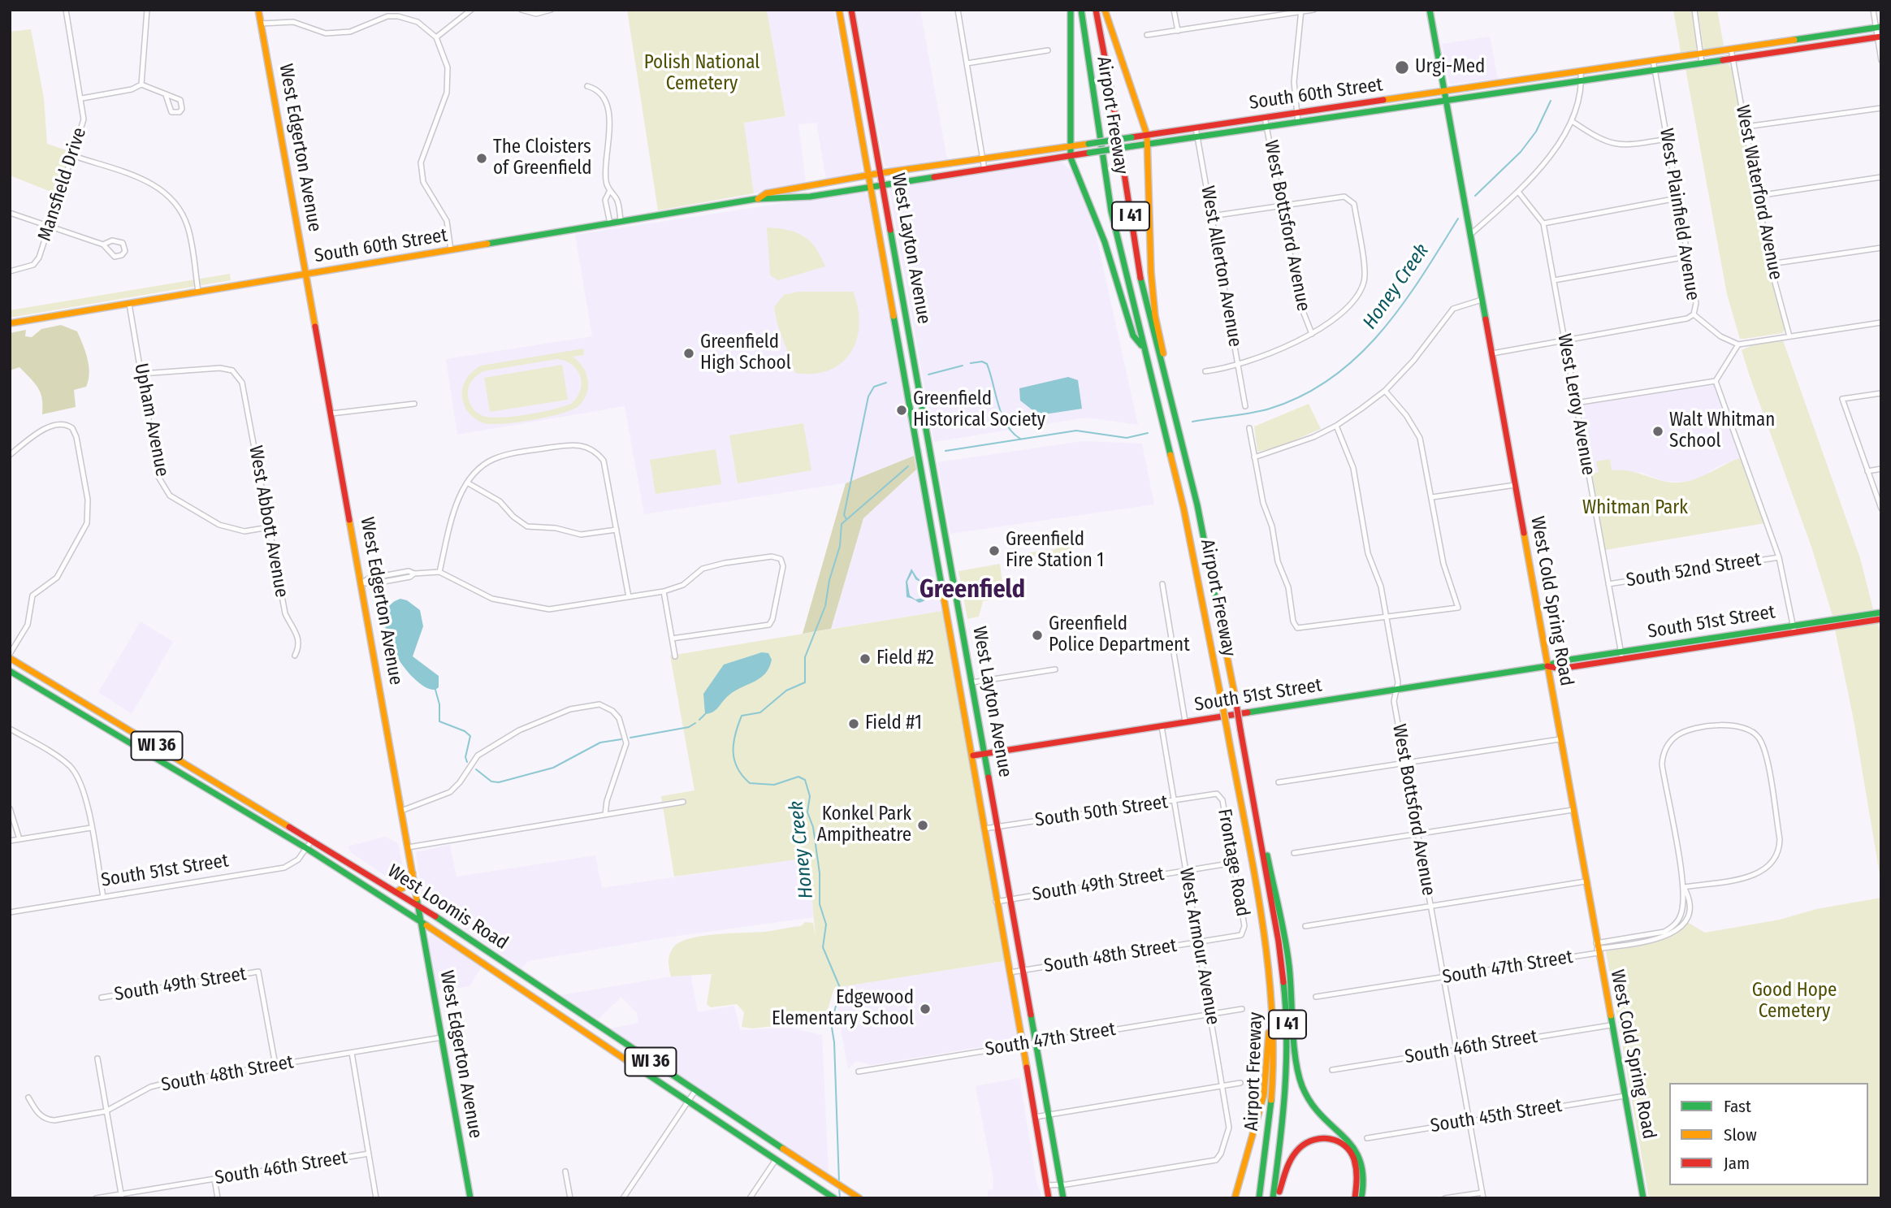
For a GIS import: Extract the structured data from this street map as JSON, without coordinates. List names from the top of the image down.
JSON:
{
  "streets": {
    "main road": [
      "South 60th Street",
      "Airport Freeway",
      "West Edgerton Avenue",
      "I 41",
      "West Layton Avenue",
      "West Cold Spring Road",
      "South 51st Street",
      "WI 36",
      "West Loomis Road"
    ],
    "street": [
      "Mansfield Drive",
      "West Waterford Avenue",
      "West Plainfield Avenue",
      "West Bottsford Avenue",
      "West Allerton Avenue",
      "West Leroy Avenue",
      "Upham Avenue",
      "West Abbott Avenue",
      "South 52nd Street",
      "South 50th Street",
      "Frontage Road",
      "South 49th Street",
      "West Armour Avenue",
      "South 48th Street",
      "South 47th Street",
      "South 46th Street",
      "South 45th Street"
    ]
  },
  "crossings": [
    ["South 60th Street", "West Edgerton Avenue"],
    ["South 60th Street", "West Waterford Avenue"],
    ["South 60th Street", "West Plainfield Avenue"],
    ["South 60th Street", "West Bottsford Avenue"],
    ["South 60th Street", "West Layton Avenue"],
    ["South 60th Street", "West Allerton Avenue"],
    ["South 60th Street", "Upham Avenue"],
    ["South 60th Street", "West Cold Spring Road"],
    ["West Edgerton Avenue", "West Loomis Road"],
    ["West Edgerton Avenue", "South 48th Street"],
    ["West Bottsford Avenue", "South 51st Street"],
    ["West Bottsford Avenue", "South 47th Street"],
    ["West Bottsford Avenue", "South 46th Street"],
    ["West Bottsford Avenue", "South 45th Street"],
    ["West Layton Avenue", "South 51st Street"],
    ["West Layton Avenue", "South 50th Street"],
    ["West Layton Avenue", "South 49th Street"],
    ["West Layton Avenue", "West Armour Avenue"],
    ["West Layton Avenue", "South 48th Street"],
    ["West Layton Avenue", "South 47th Street"],
    ["West Leroy Avenue", "South 52nd Street"],
    ["West Leroy Avenue", "South 51st Street"],
    ["Upham Avenue", "West Abbott Avenue"],
    ["West Cold Spring Road", "South 51st Street"],
    ["West Cold Spring Road", "South 47th Street"],
    ["West Cold Spring Road", "South 46th Street"],
    ["West Cold Spring Road", "South 45th Street"],
    ["South 51st Street", "West Loomis Road"],
    ["South 51st Street", "West Armour Avenue"],
    ["South 50th Street", "Frontage Road"],
    ["South 50th Street", "West Armour Avenue"],
    ["Frontage Road", "South 49th Street"],
    ["Frontage Road", "South 48th Street"],
    ["South 49th Street", "West Armour Avenue"],
    ["South 49th Street", "South 48th Street"],
    ["West Armour Avenue", "South 48th Street"],
    ["West Armour Avenue", "South 47th Street"]
  ],
  "districts": ["Greenfield"],
  "water": ["Honey Creek"],
  "parks": ["Polish National Cemetery", "Whitman Park", "Good Hope Cemetery"],
  "places": [
    "Urgi-Med",
    "The Cloisters of Greenfield",
    "Greenfield High School",
    "Greenfield Historical Society",
    "Walt Whitman School",
    "Greenfield Fire Station 1",
    "Greenfield Police Department",
    "Field #2",
    "Field #1",
    "Konkel Park Ampitheatre",
    "Edgewood Elementary School"
  ],
  "legend": ["Fast", "Slow", "Jam"]
}
